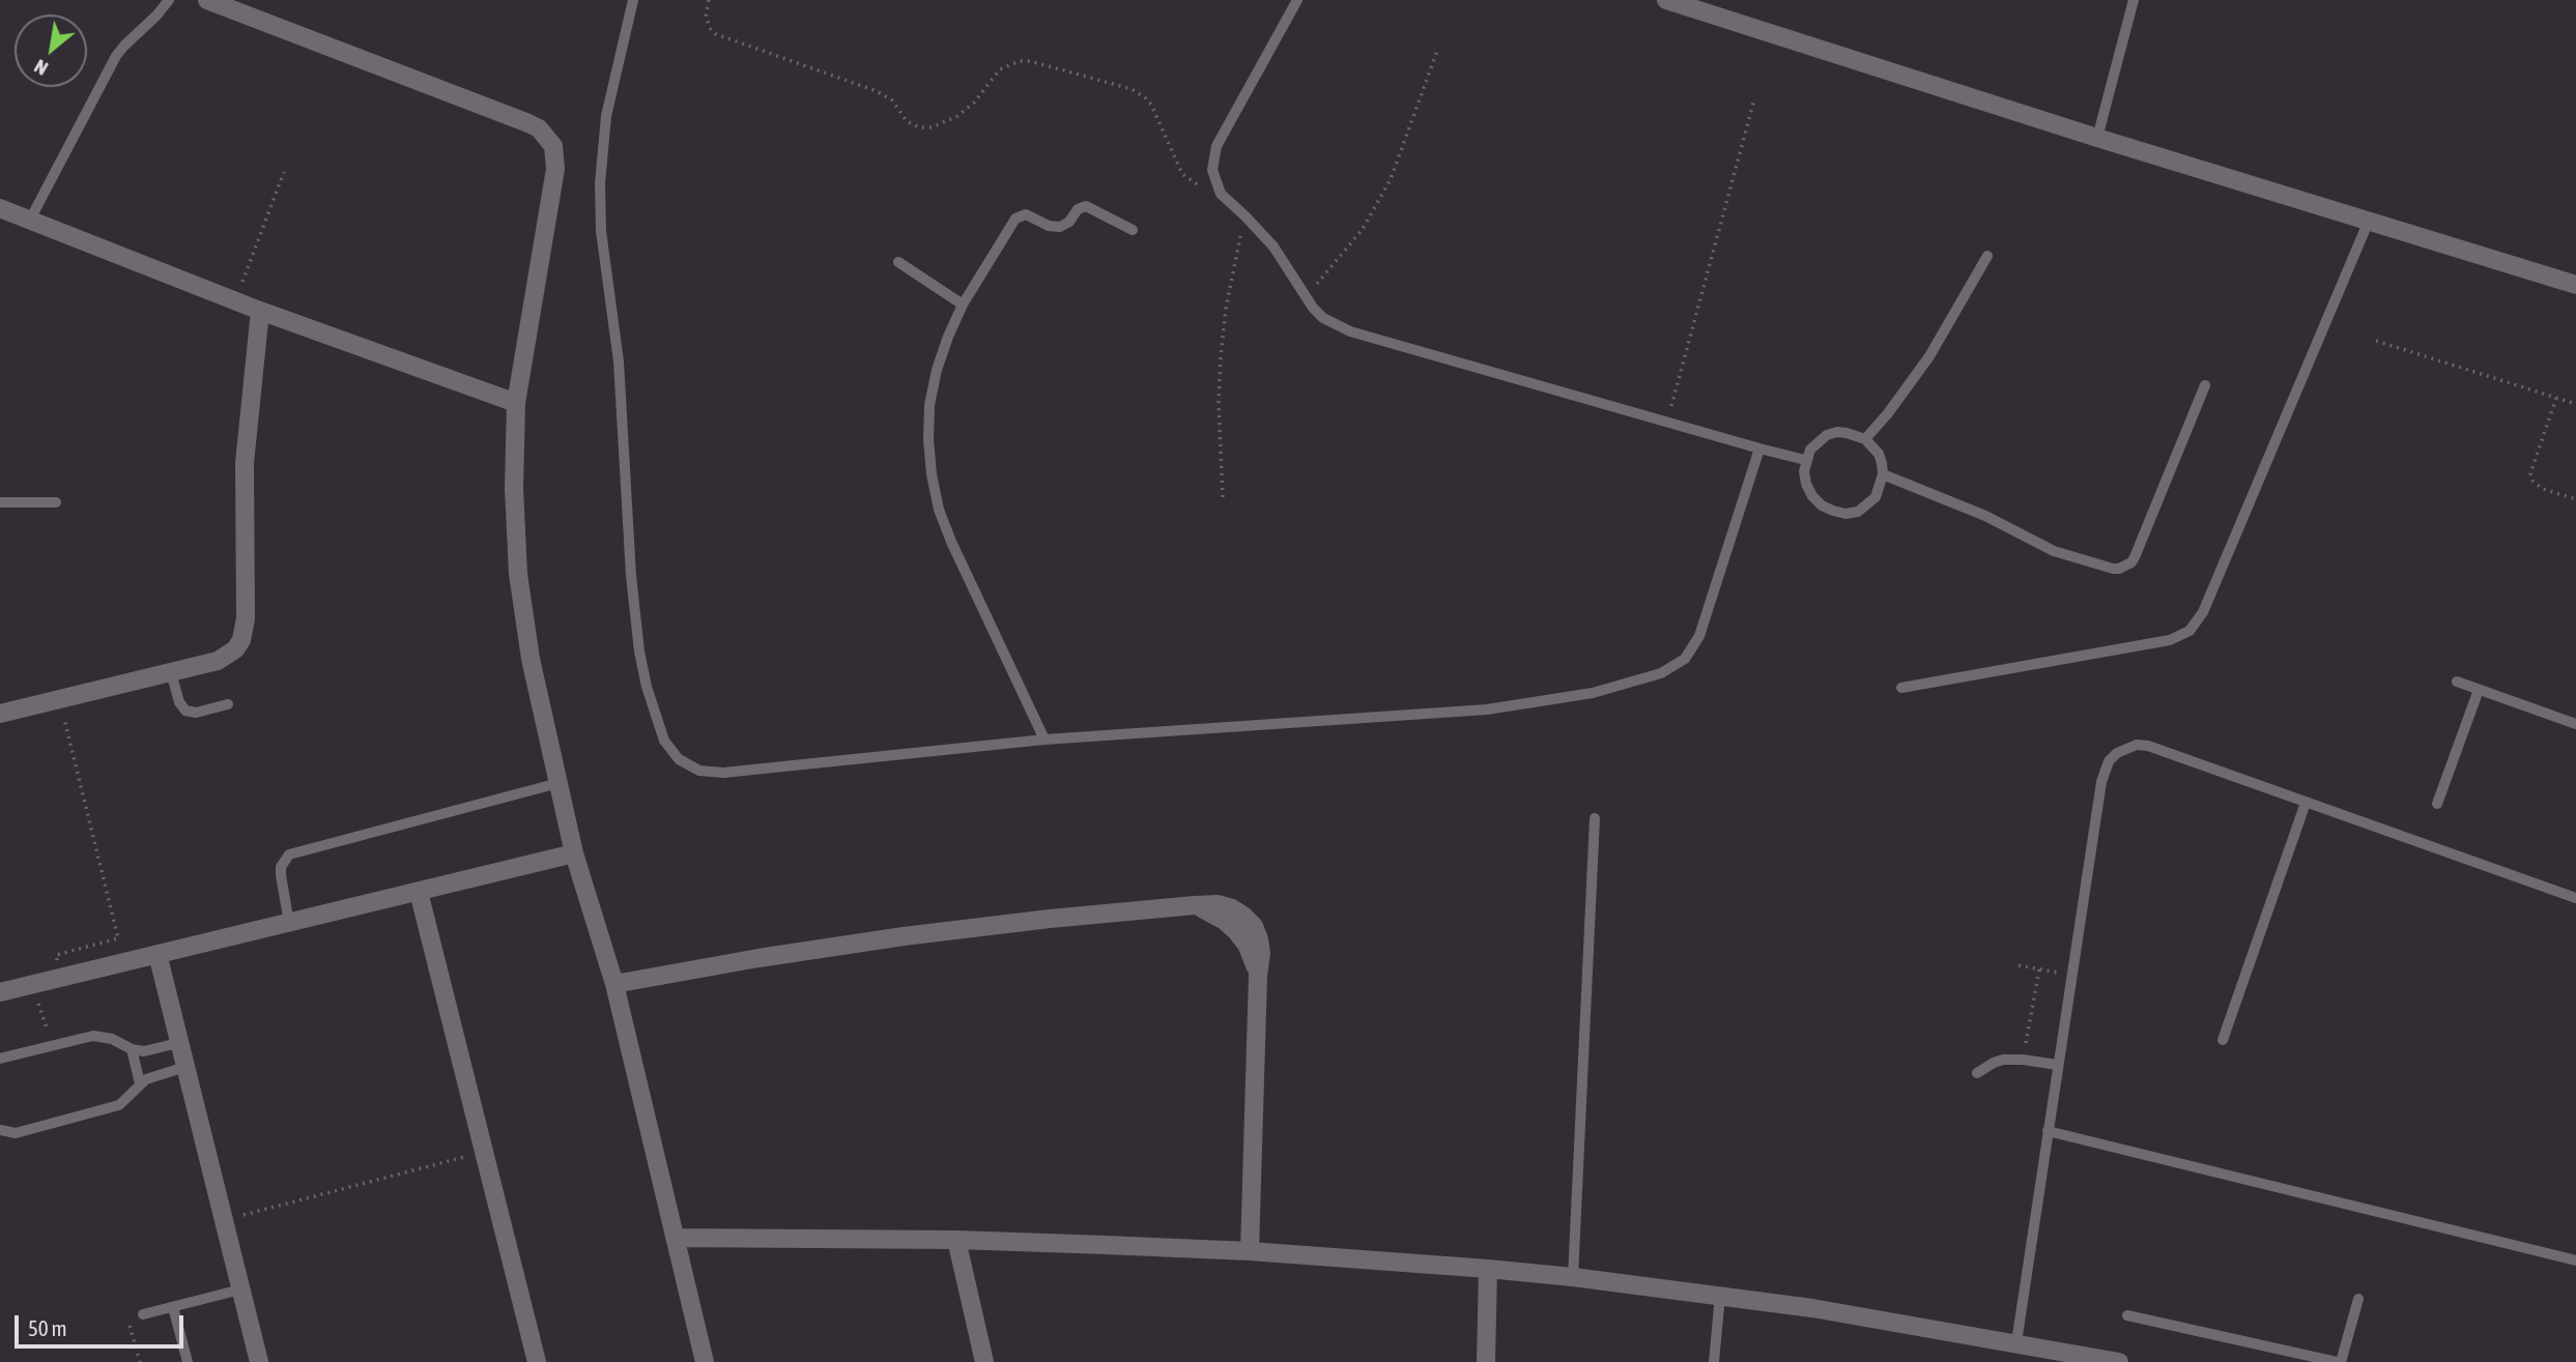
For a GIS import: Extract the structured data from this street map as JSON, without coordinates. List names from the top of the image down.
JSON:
{
  "scale_bar": "50 m",
  "north": "bottom left"
}
